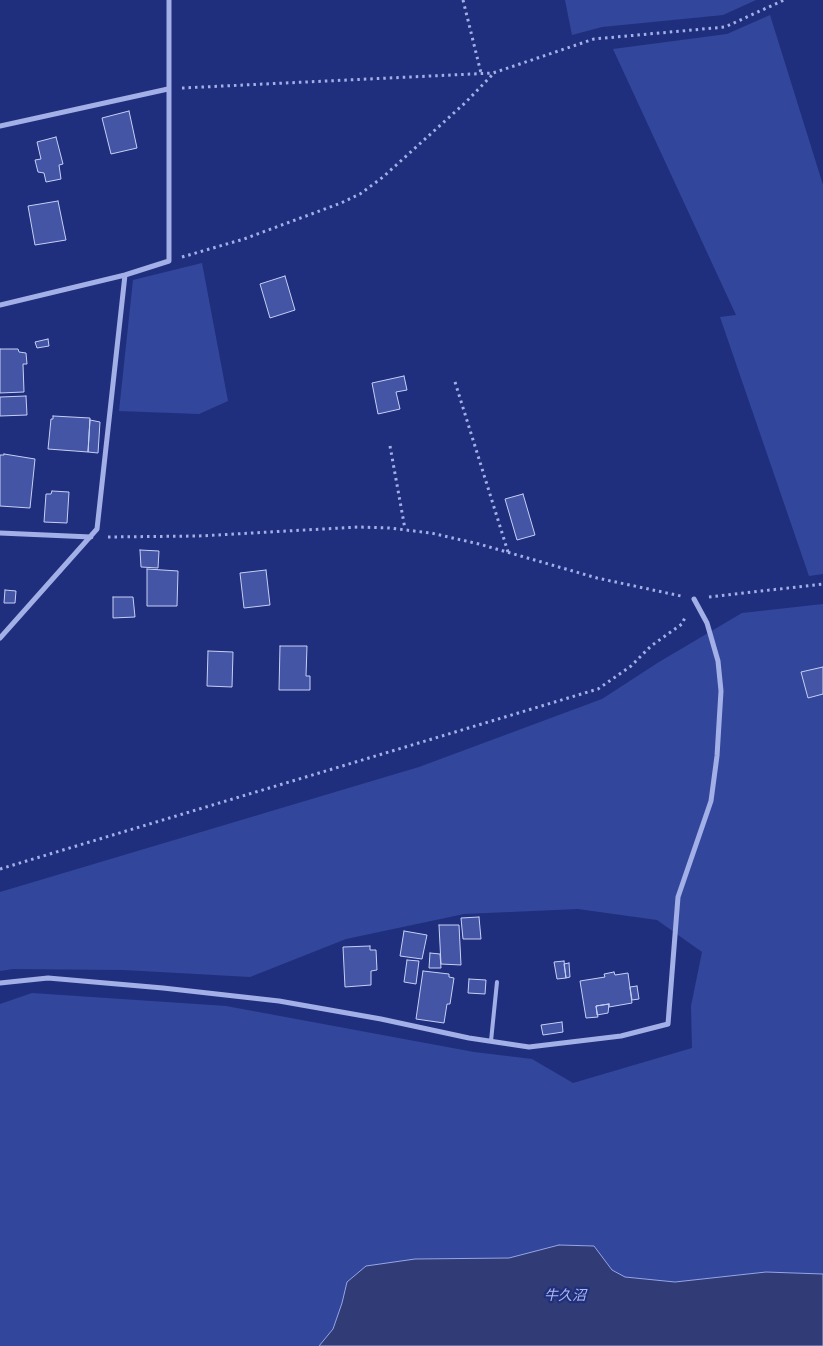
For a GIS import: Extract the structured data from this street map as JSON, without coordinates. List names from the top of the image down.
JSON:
{
  "water": ["牛久沼"]
}
